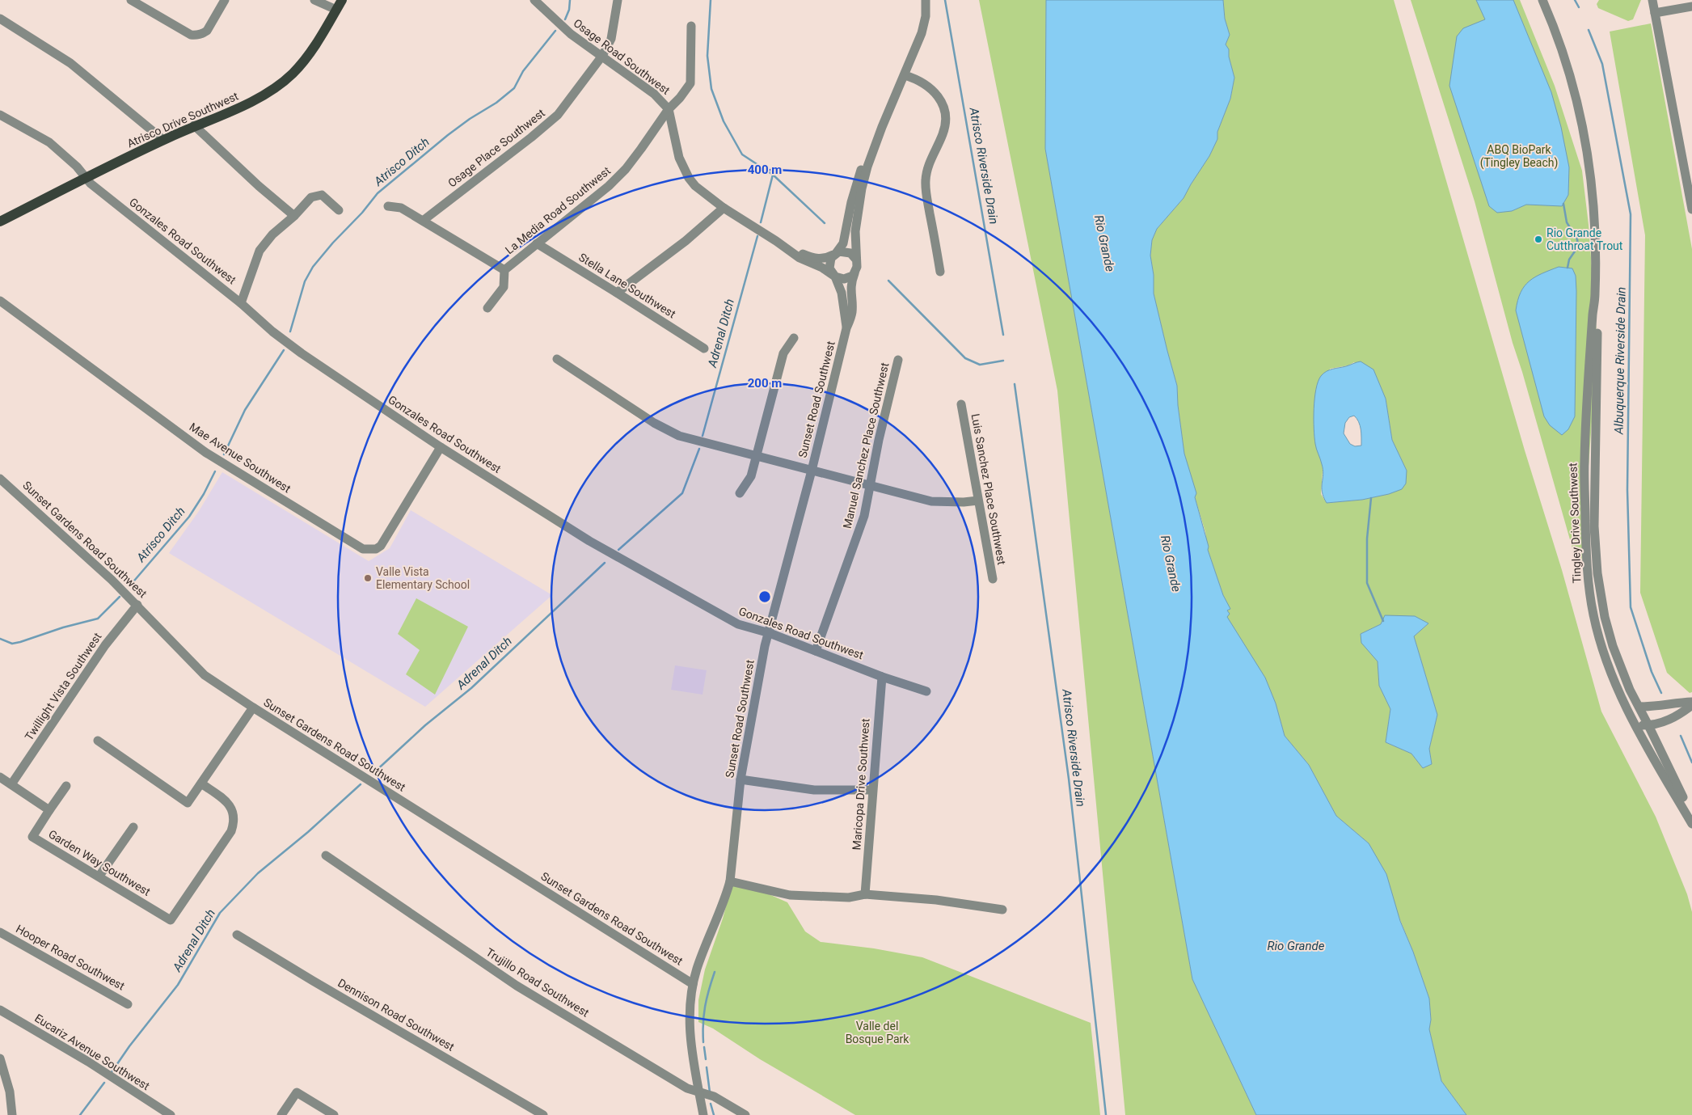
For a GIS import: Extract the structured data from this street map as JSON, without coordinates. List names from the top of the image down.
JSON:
{
  "streets": {
    "main road": ["Atrisco Drive Southwest"],
    "street": [
      "Osage Road Southwest",
      "Osage Place Southwest",
      "La Media Road Southwest",
      "Gonzales Road Southwest",
      "Stella Lane Southwest",
      "Sunset Road Southwest",
      "Manuel Sanchez Place Southwest",
      "Mae Avenue Southwest",
      "Luis Sanchez Place Southwest",
      "Tingley Drive Southwest",
      "Sunset Gardens Road Southwest",
      "Twillight Vista Southwest",
      "Maricopa Drive Southwest",
      "Garden Way Southwest",
      "Hooper Road Southwest",
      "Trujillo Road Southwest",
      "Dennison Road Southwest",
      "Eucariz Avenue Southwest"
    ]
  },
  "crossings": [
    ["Osage Road Southwest", "Osage Place Southwest"],
    ["Osage Road Southwest", "La Media Road Southwest"],
    ["Osage Road Southwest", "Sunset Road Southwest"],
    ["Atrisco Drive Southwest", "Gonzales Road Southwest"],
    ["La Media Road Southwest", "Stella Lane Southwest"],
    ["Gonzales Road Southwest", "Sunset Road Southwest"],
    ["Gonzales Road Southwest", "Manuel Sanchez Place Southwest"],
    ["Gonzales Road Southwest", "Mae Avenue Southwest"],
    ["Gonzales Road Southwest", "Maricopa Drive Southwest"],
    ["Sunset Road Southwest", "Sunset Gardens Road Southwest"],
    ["Sunset Road Southwest", "Trujillo Road Southwest"],
    ["Sunset Gardens Road Southwest", "Twillight Vista Southwest"]
  ],
  "water": [
    "Atrisco Ditch",
    "Atrisco Riverside Drain",
    "Rio Grande",
    "Adrenal Ditch",
    "Albuquerque Riverside Drain"
  ],
  "parks": ["ABQ BioPark (Tingley Beach)", "Valle del Bosque Park"],
  "places": ["Rio Grande Cutthroat Trout", "Valle Vista Elementary School"],
  "rings": ["400 m", "200 m"]
}
